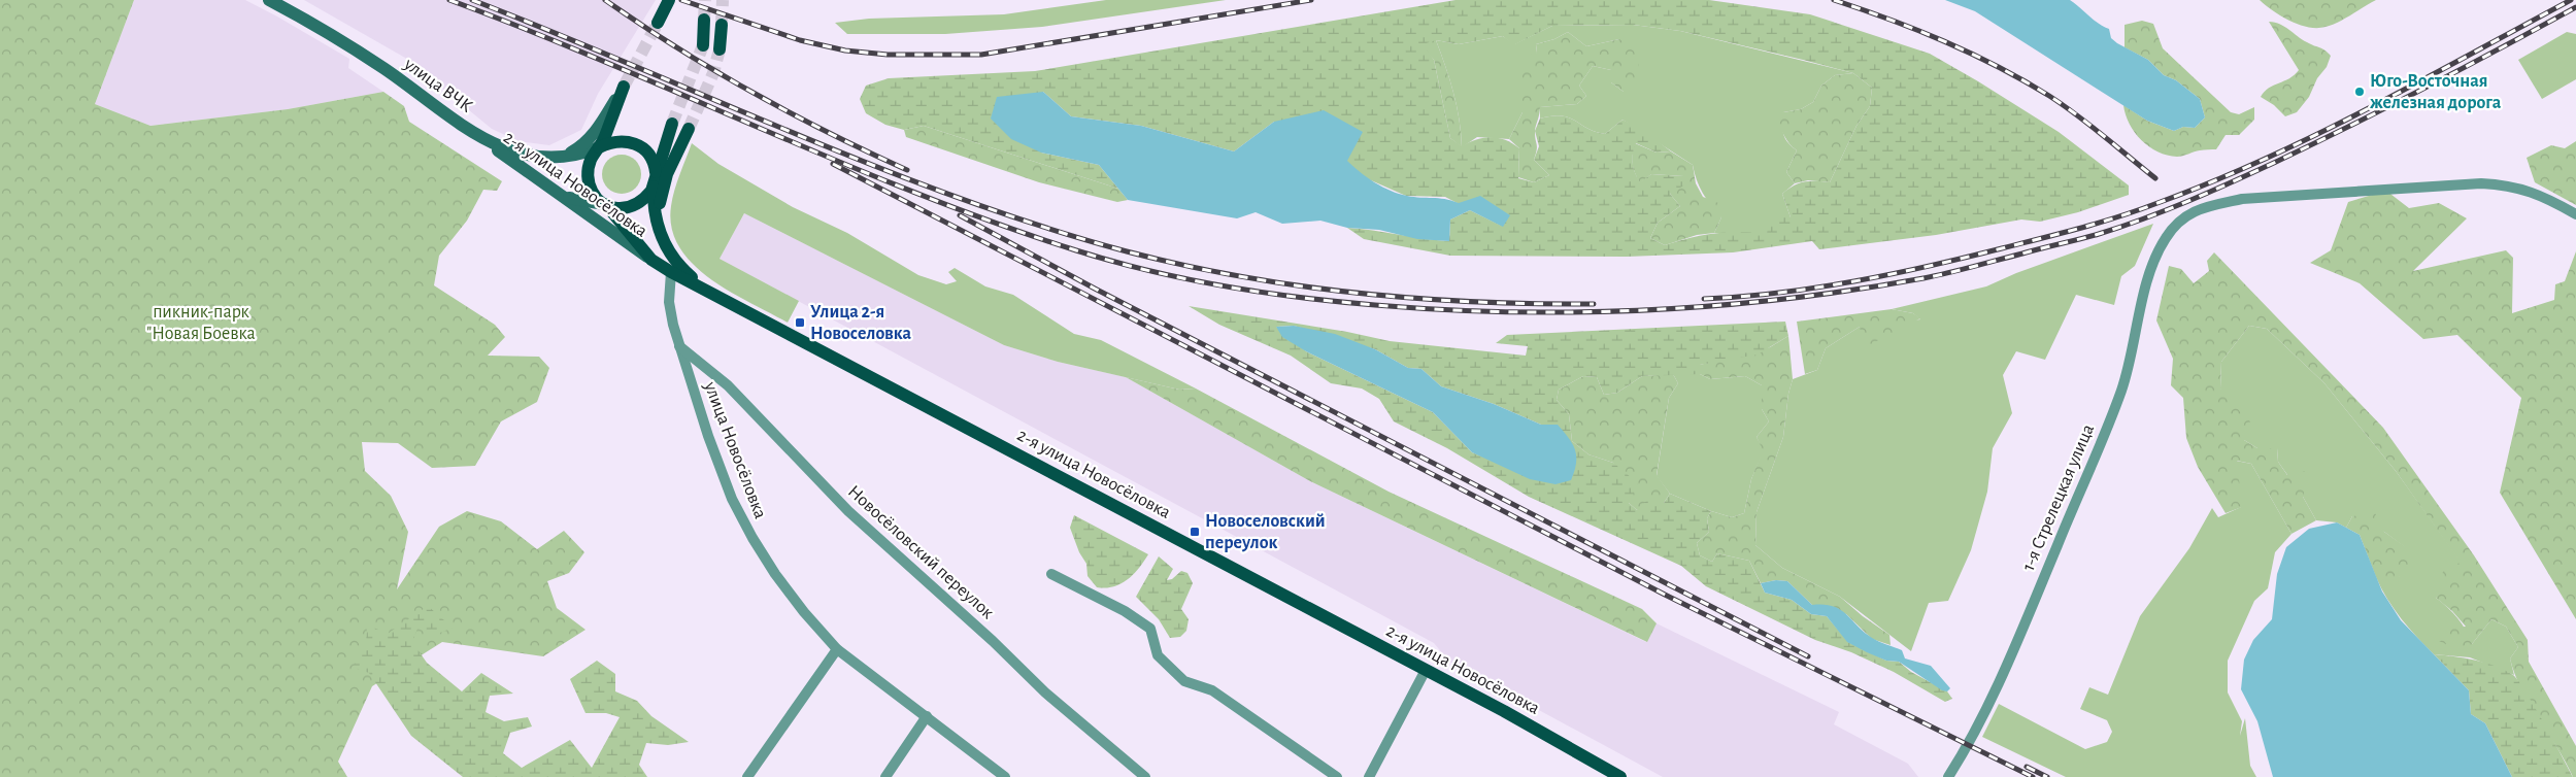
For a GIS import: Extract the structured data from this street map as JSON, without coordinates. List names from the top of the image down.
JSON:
{
  "streets": {
    "main road": ["улица ВЧК", "2-я улица Новосёловка"],
    "street": ["улица Новосёловка", "1-я Стрелецкая улица", "Новосёловский переулок"]
  },
  "crossings": [
    ["улица ВЧК", "2-я улица Новосёловка"],
    ["2-я улица Новосёловка", "улица Новосёловка"],
    ["улица Новосёловка", "Новосёловский переулок"]
  ],
  "parks": ["пикник-парк \"Новая Боевка"],
  "places": {
    "other": ["Юго-Восточная железная дорога"],
    "transit": ["Улица 2-я Новоселовка", "Новоселовский переулок"]
  }
}
